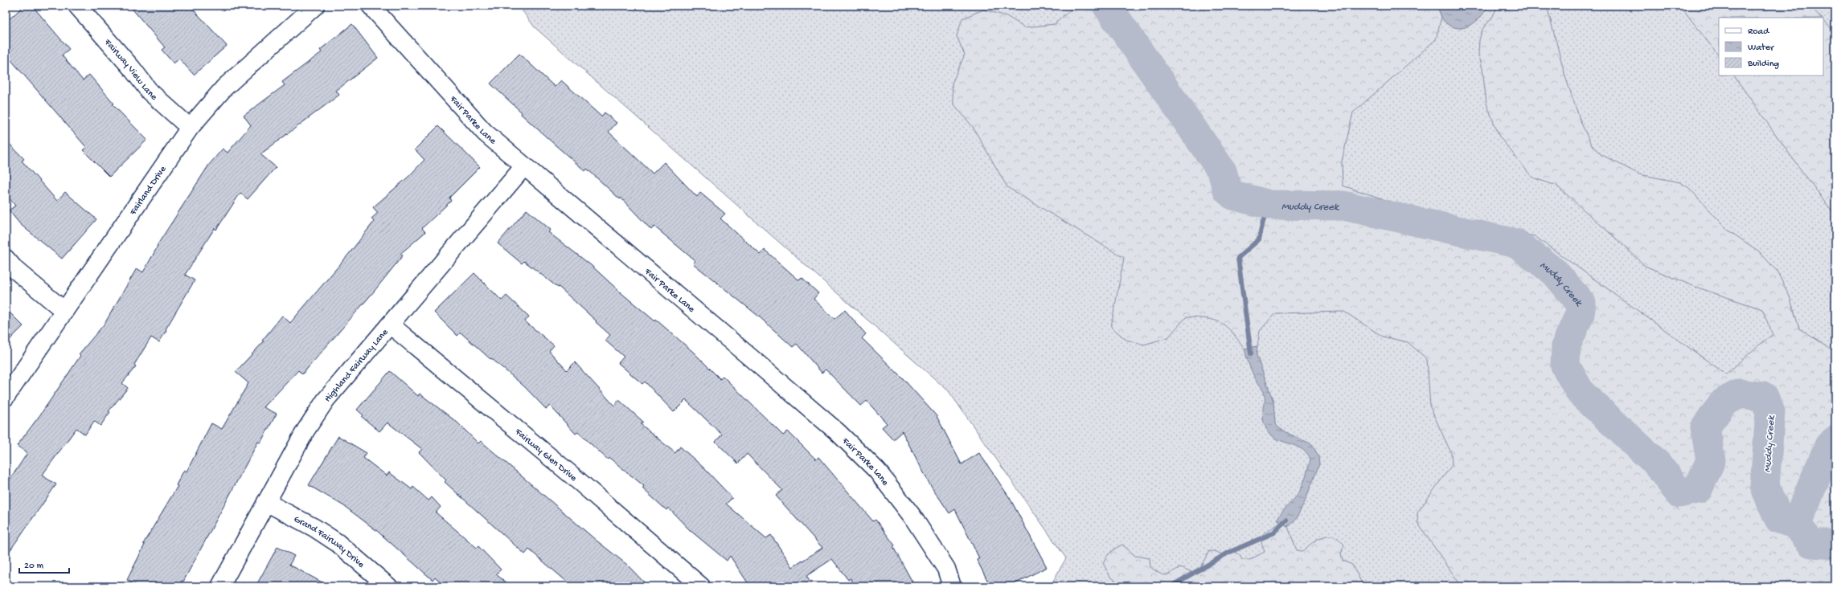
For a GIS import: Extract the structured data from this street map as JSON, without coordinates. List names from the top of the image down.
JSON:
{
  "streets": {
    "street": [
      "Fairway View Lane",
      "Fair Parke Lane",
      "Fairland Drive",
      "Highland Fairway Lane",
      "Fairway Glen Drive",
      "Grand Fairway Drive"
    ]
  },
  "crossings": [
    ["Fairway View Lane", "Fairland Drive"],
    ["Fair Parke Lane", "Highland Fairway Lane"],
    ["Highland Fairway Lane", "Fairway Glen Drive"],
    ["Highland Fairway Lane", "Grand Fairway Drive"]
  ],
  "water": ["Muddy Creek"],
  "legend": ["Road", "Water", "Building"],
  "scale_bar": "20 m"
}
